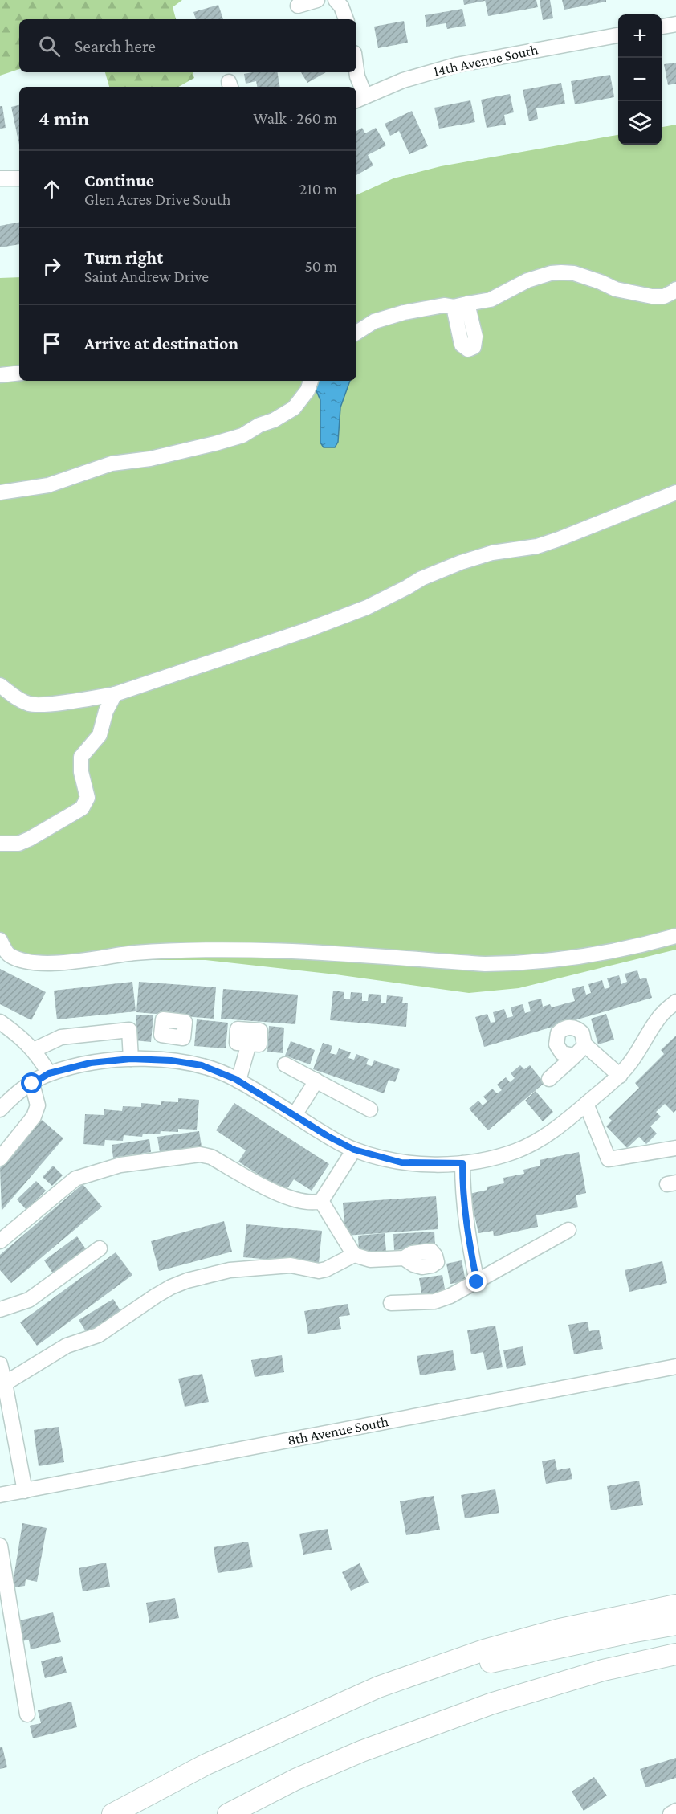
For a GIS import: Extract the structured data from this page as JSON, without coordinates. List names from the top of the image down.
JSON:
{
  "streets": {
    "street": ["14th Avenue South", "8th Avenue South"]
  },
  "page": {
    "map_buttons": ["+", "−"],
    "search": "Search here",
    "heading": ["4 min", "Walk · 260 m"],
    "list": [
      ["Continue", "Glen Acres Drive South", "210 m"],
      ["Turn right", "Saint Andrew Drive", "50 m"],
      "Arrive at destination"
    ]
  }
}
